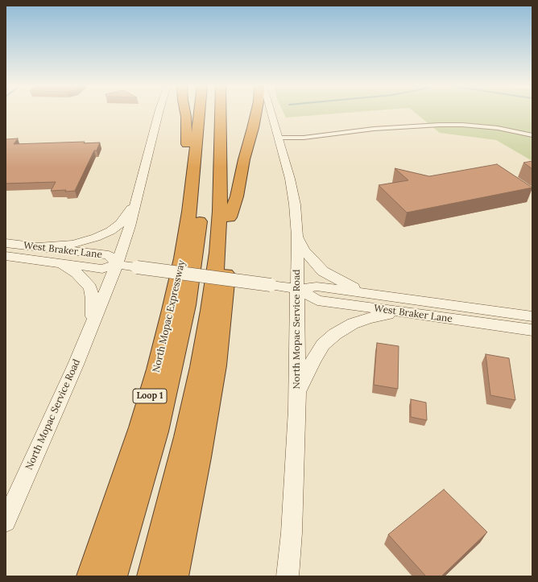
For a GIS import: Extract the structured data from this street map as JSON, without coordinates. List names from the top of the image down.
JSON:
{
  "streets": {
    "highway": ["North Mopac Expressway", "Loop 1"],
    "main road": ["West Braker Lane", "North Mopac Service Road"]
  },
  "crossings": [
    ["West Braker Lane", "North Mopac Service Road"]
  ]
}
